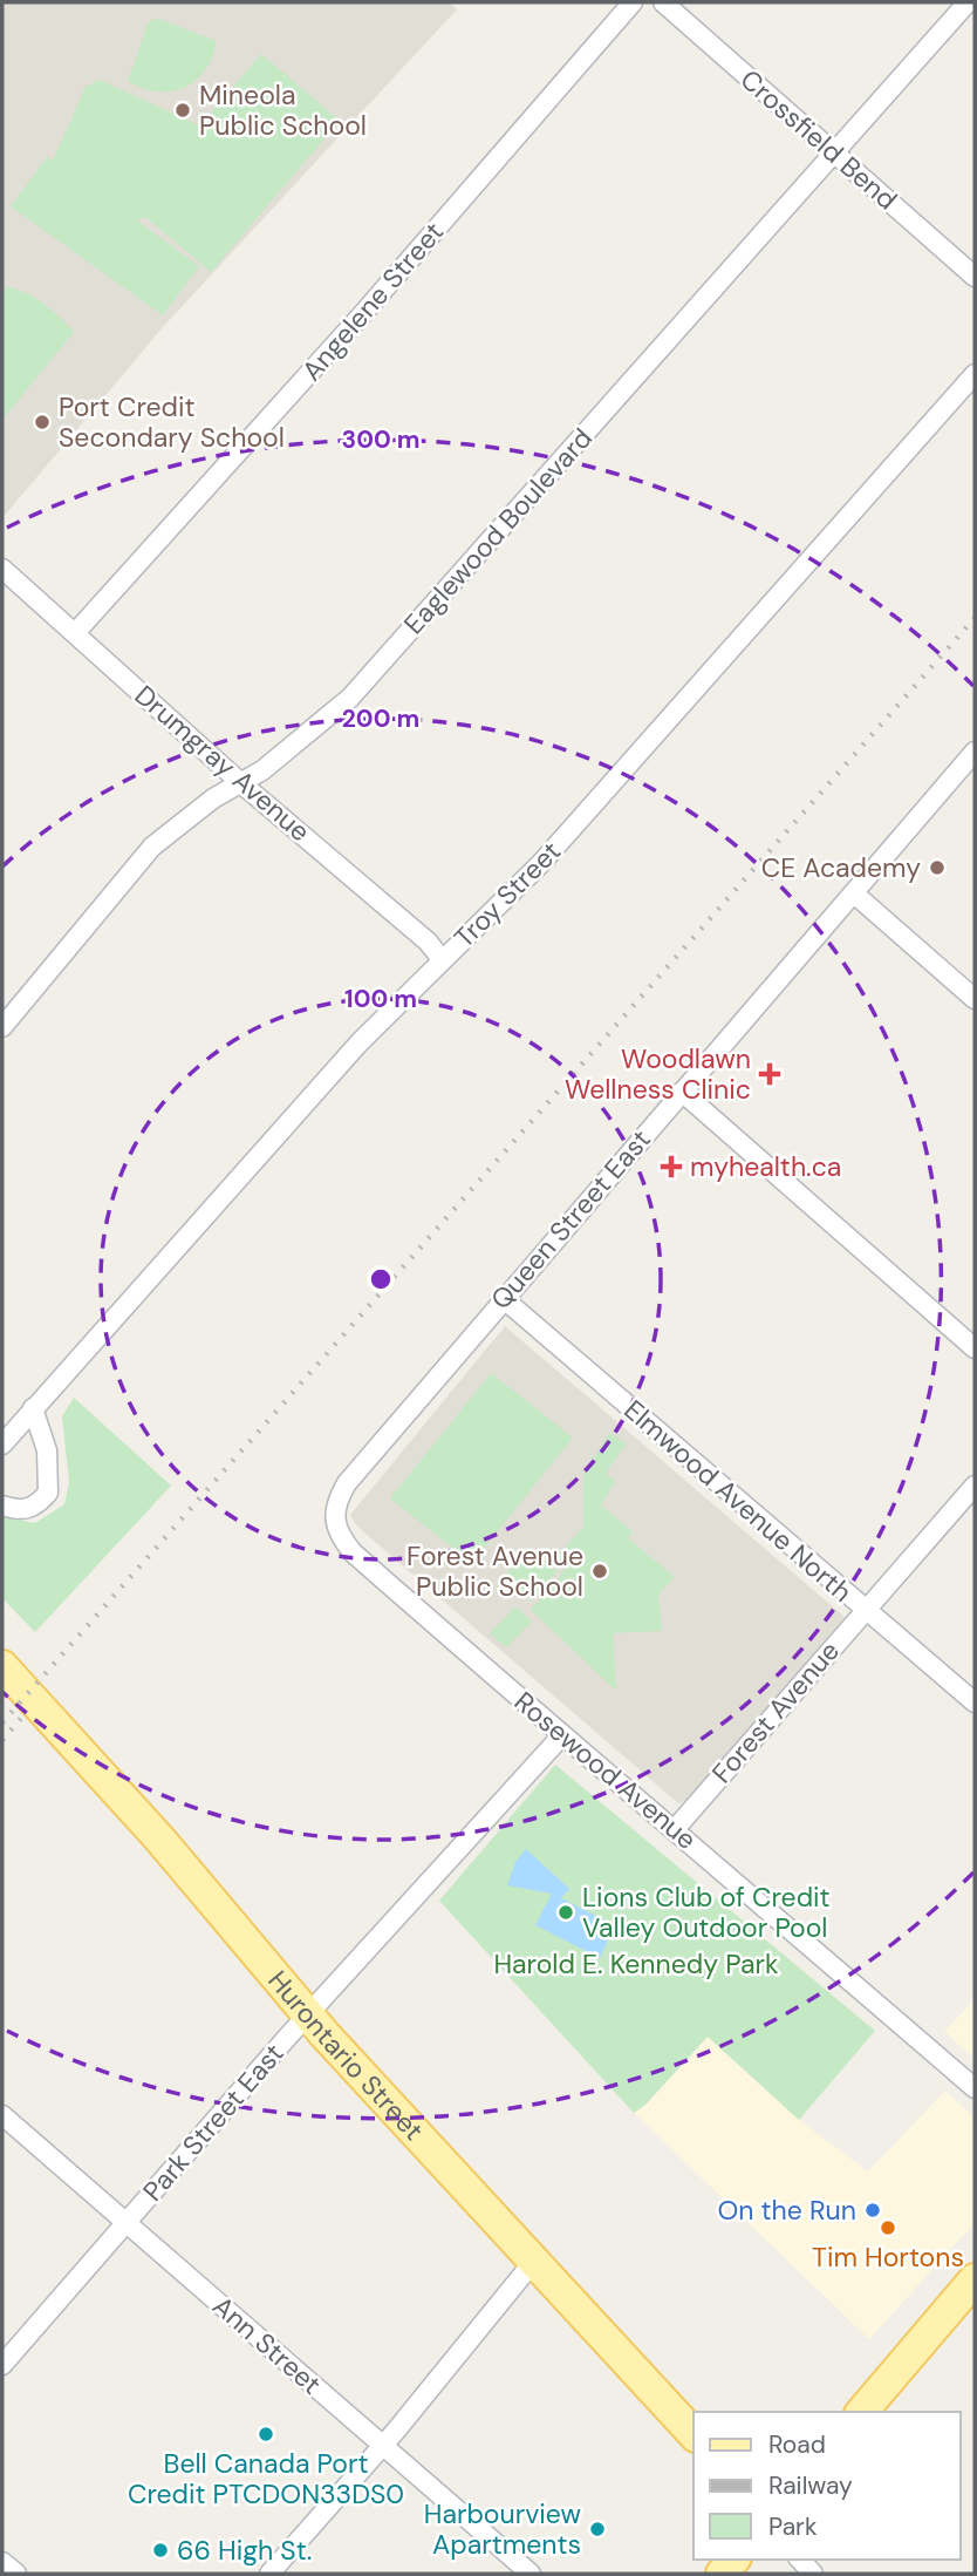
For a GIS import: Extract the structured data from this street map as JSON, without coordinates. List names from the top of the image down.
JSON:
{
  "streets": {
    "main road": ["Hurontario Street"],
    "street": [
      "Crossfield Bend",
      "Angelene Street",
      "Eaglewood Boulevard",
      "Drumgray Avenue",
      "Troy Street",
      "Queen Street East",
      "Elmwood Avenue North",
      "Forest Avenue",
      "Rosewood Avenue",
      "Park Street East",
      "Ann Street"
    ]
  },
  "crossings": [
    ["Crossfield Bend", "Eaglewood Boulevard"],
    ["Angelene Street", "Drumgray Avenue"],
    ["Eaglewood Boulevard", "Drumgray Avenue"],
    ["Drumgray Avenue", "Troy Street"],
    ["Queen Street East", "Elmwood Avenue North"],
    ["Queen Street East", "Rosewood Avenue"],
    ["Elmwood Avenue North", "Forest Avenue"],
    ["Forest Avenue", "Rosewood Avenue"],
    ["Rosewood Avenue", "Park Street East"],
    ["Hurontario Street", "Park Street East"],
    ["Park Street East", "Ann Street"]
  ],
  "parks": ["Harold E. Kennedy Park"],
  "places": {
    "other": [
      "Mineola Public School",
      "Port Credit Secondary School",
      "CE Academy",
      "Forest Avenue Public School",
      "Lions Club of Credit Valley Outdoor Pool",
      "On the Run",
      "Tim Hortons",
      "Bell Canada Port Credit PTCDON33DS0",
      "Harbourview Apartments",
      "66 High St."
    ],
    "health": ["Woodlawn Wellness Clinic", "myhealth.ca"]
  },
  "legend": ["Road", "Railway", "Park"],
  "rings": ["300 m", "200 m", "100 m"]
}
